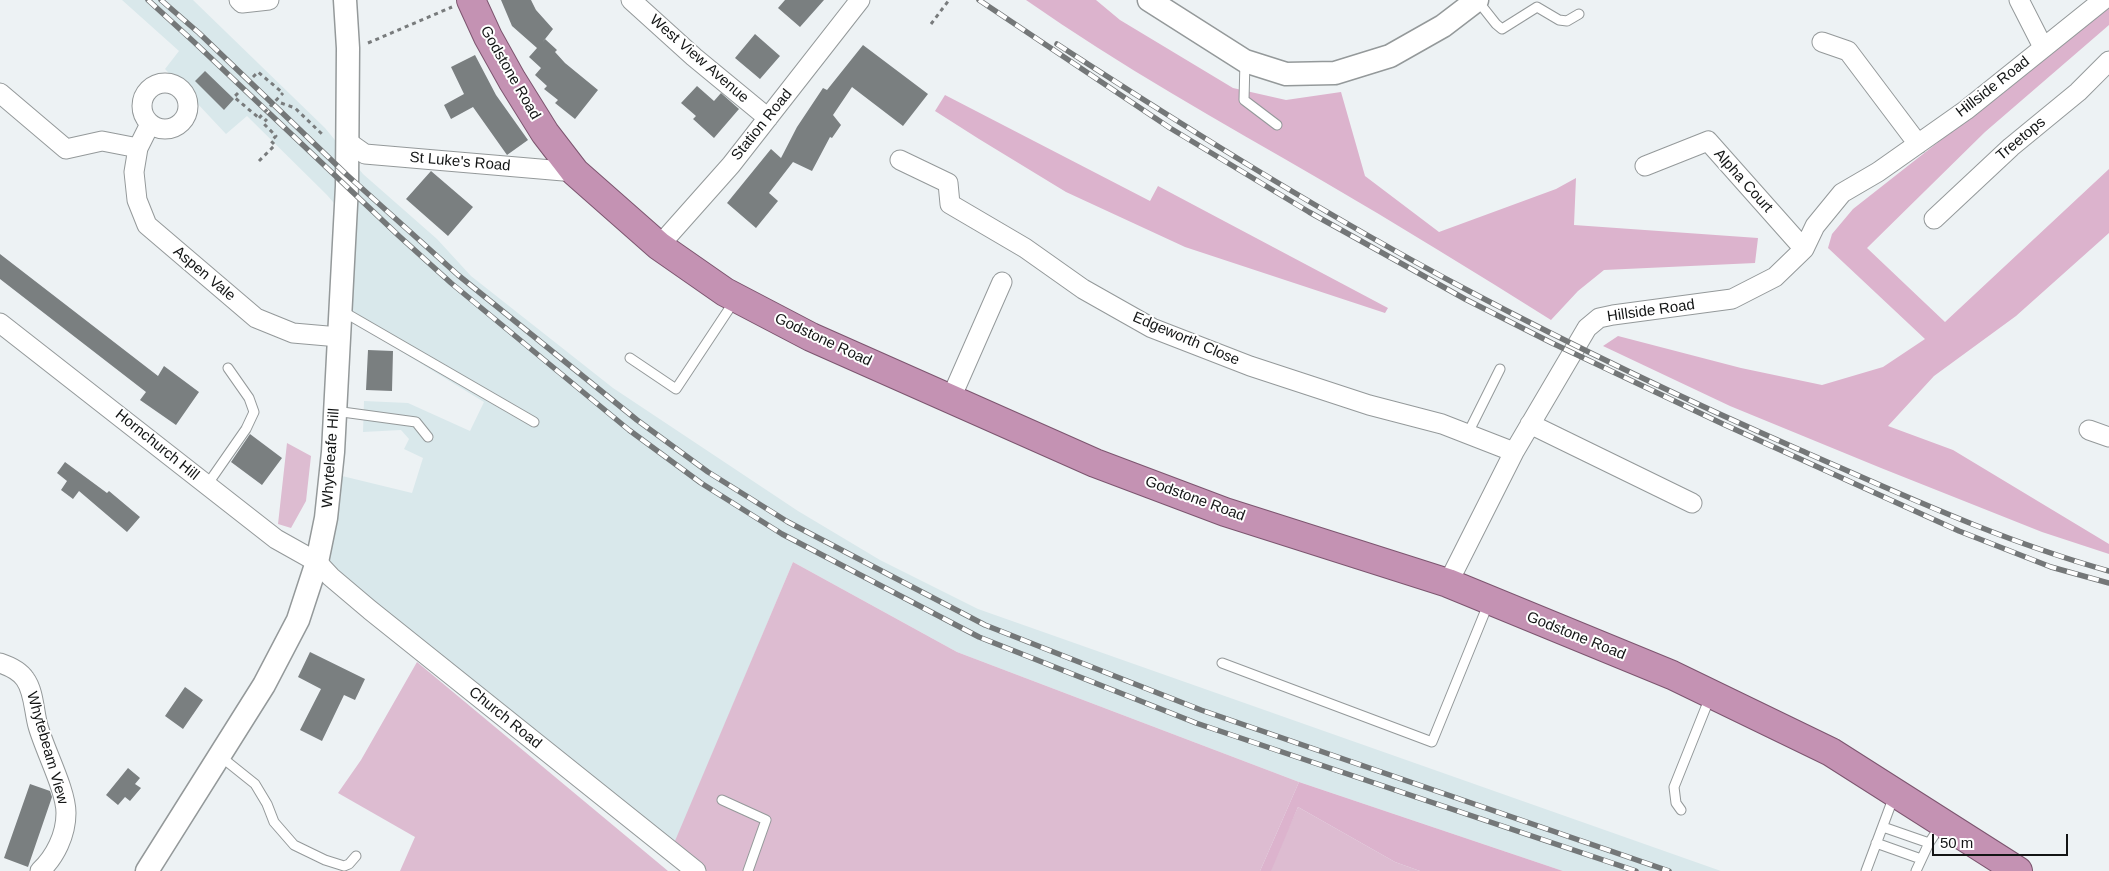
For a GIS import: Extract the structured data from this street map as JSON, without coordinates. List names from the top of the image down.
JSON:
{
  "streets": {
    "highway": ["Godstone Road"],
    "street": [
      "West View Avenue",
      "Hillside Road",
      "Station Road",
      "Treetops",
      "St Luke's Road",
      "Alpha Court",
      "Aspen Vale",
      "Edgeworth Close",
      "Hornchurch Hill",
      "Whyteleafe Hill",
      "Church Road",
      "Whytebeam View"
    ]
  },
  "crossings": [
    ["West View Avenue", "Station Road"],
    ["Godstone Road", "Hillside Road"],
    ["Godstone Road", "Station Road"],
    ["Godstone Road", "St Luke's Road"],
    ["Hillside Road", "Alpha Court"],
    ["Hillside Road", "Edgeworth Close"],
    ["St Luke's Road", "Whyteleafe Hill"],
    ["Aspen Vale", "Whyteleafe Hill"],
    ["Hornchurch Hill", "Whyteleafe Hill"],
    ["Hornchurch Hill", "Church Road"],
    ["Whyteleafe Hill", "Church Road"]
  ],
  "scale_bar": "50 m"
}
